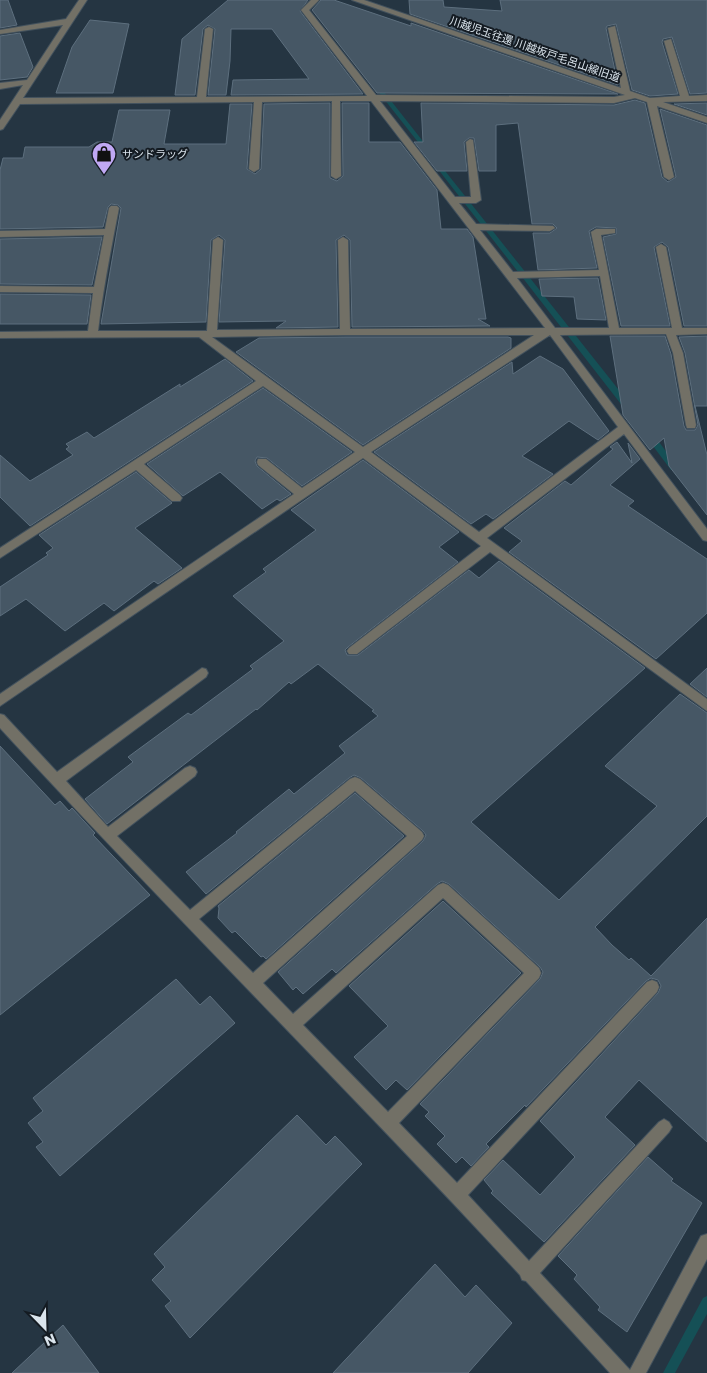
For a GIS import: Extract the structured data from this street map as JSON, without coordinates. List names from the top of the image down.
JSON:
{
  "streets": {
    "street": ["川越児玉往還 川越坂戸毛呂山線旧道"]
  },
  "places": {
    "shop": ["サンドラッグ"]
  },
  "north": "bottom right"
}
